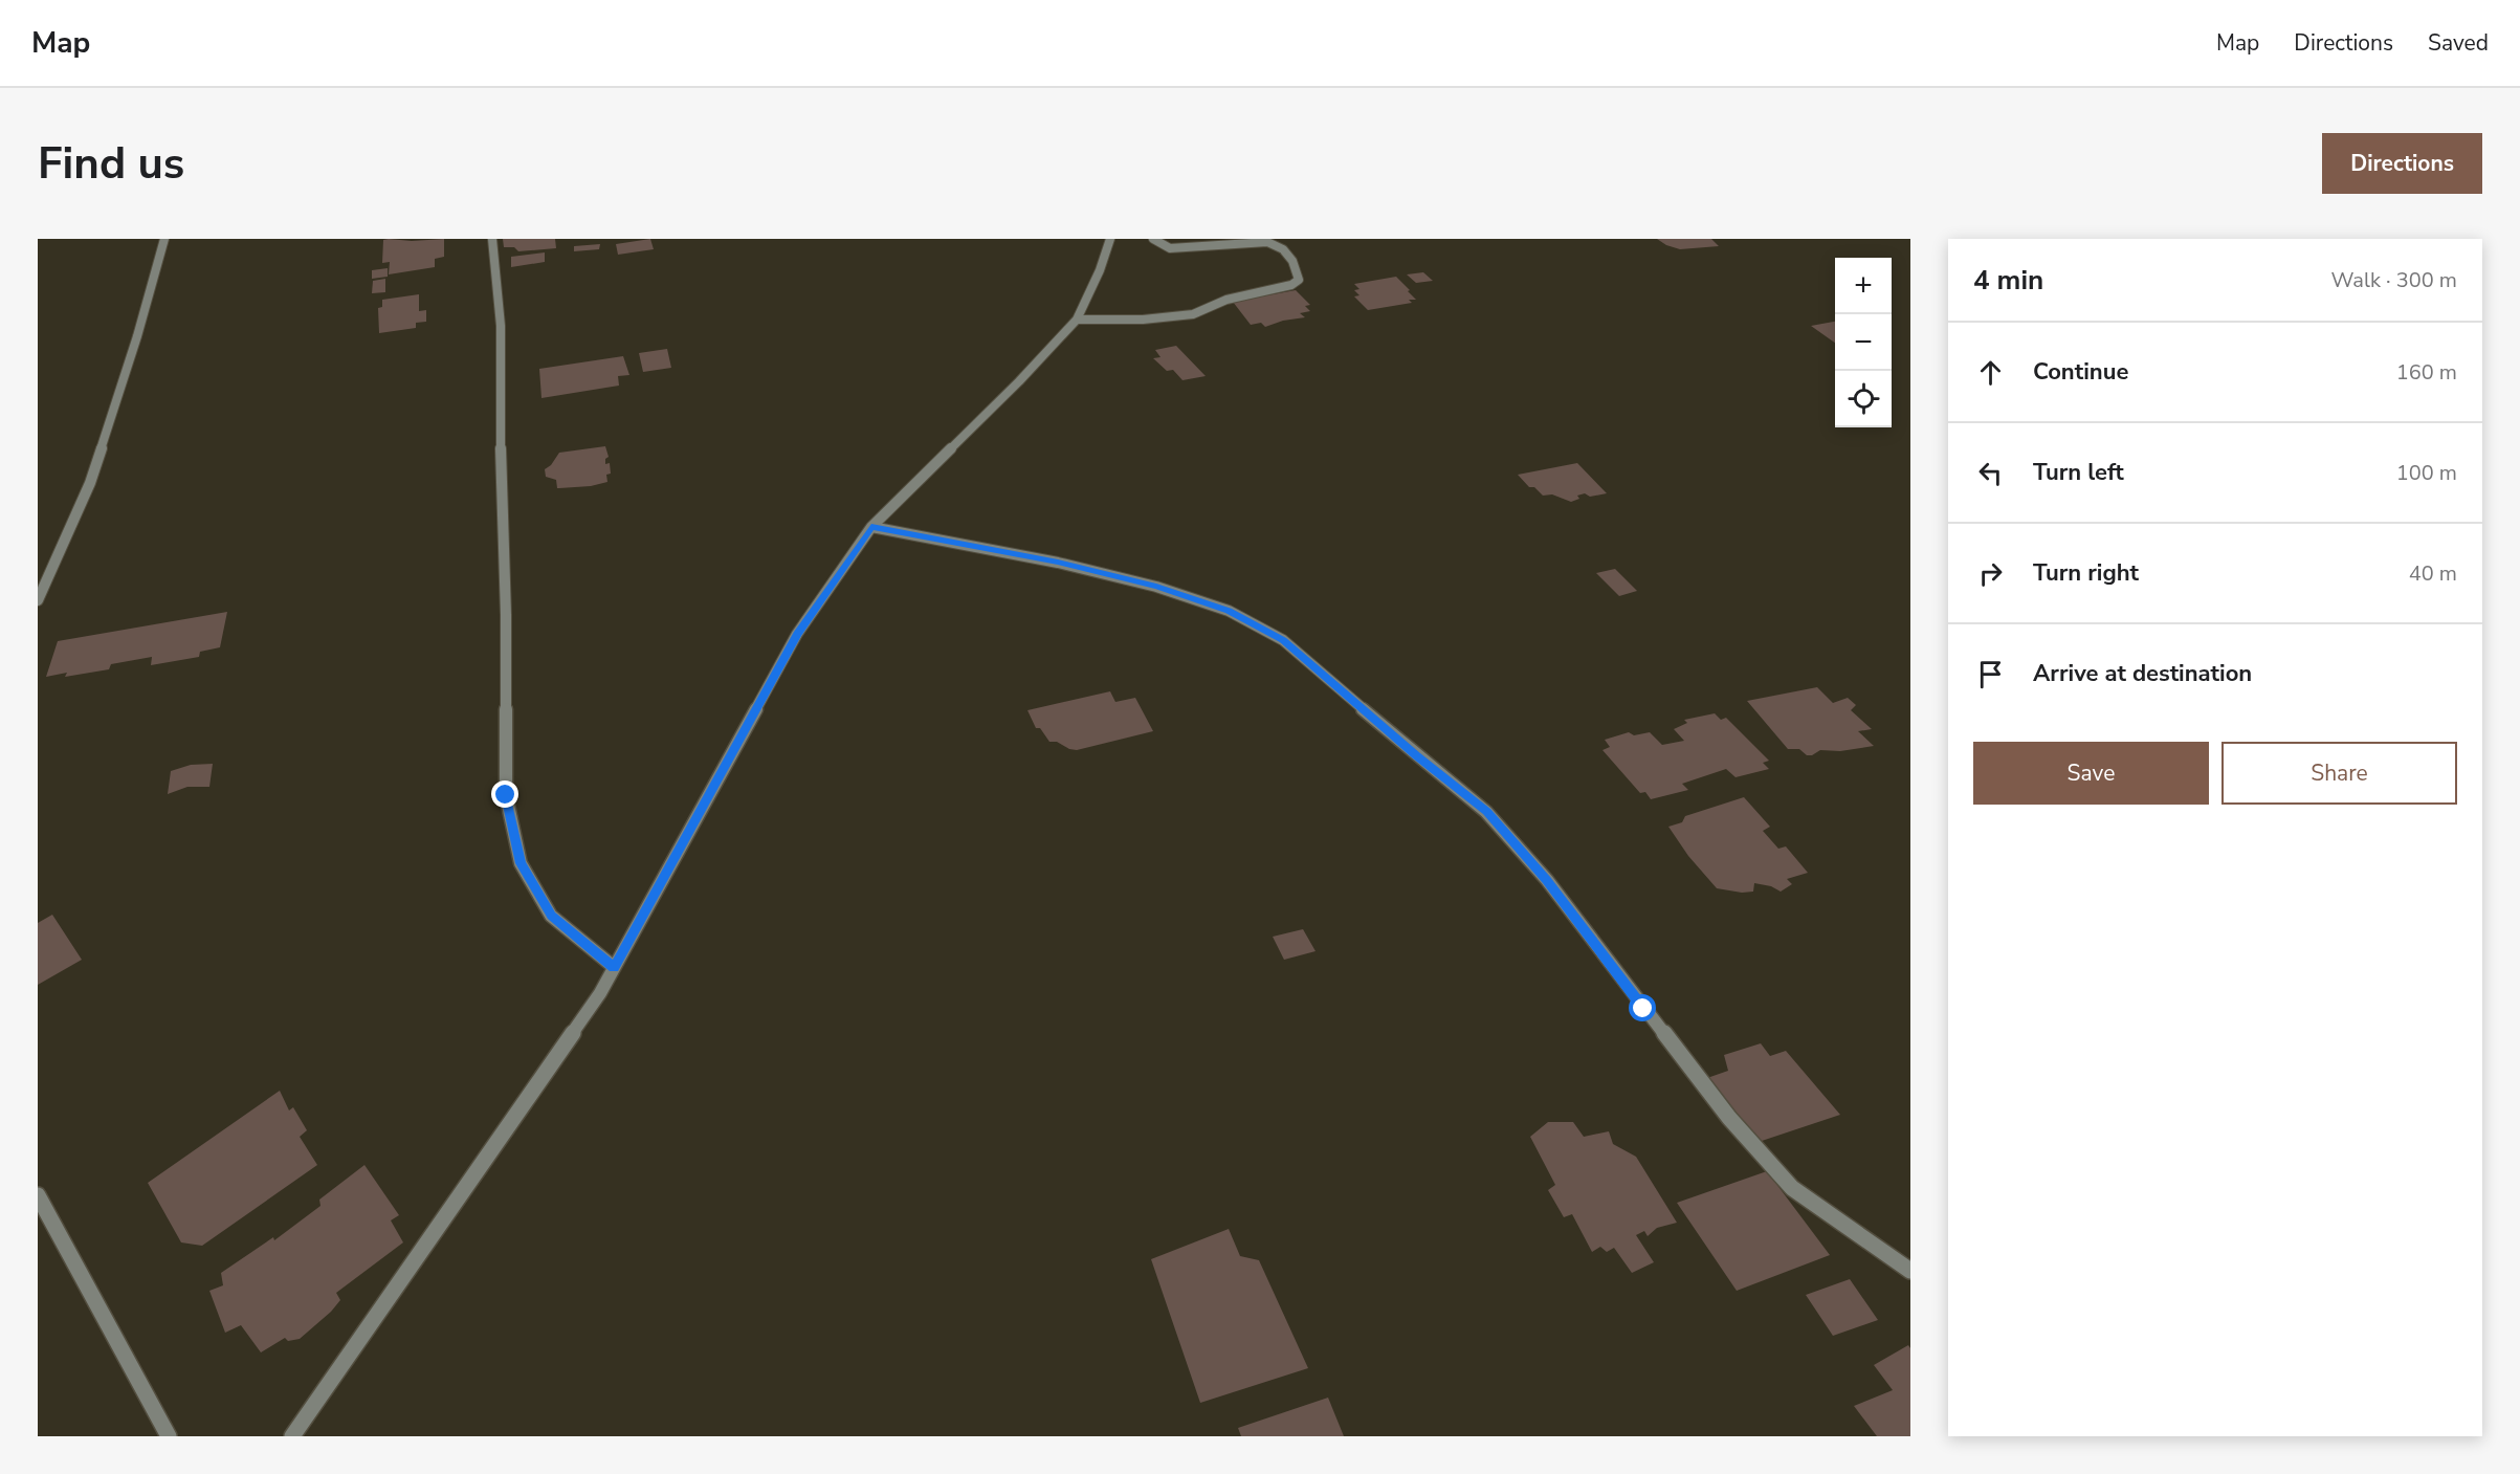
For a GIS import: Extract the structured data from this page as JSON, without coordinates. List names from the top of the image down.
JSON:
{
  "page": {
    "header": "Map",
    "nav": ["Map", "Directions", "Saved"],
    "buttons": [
      "Directions",
      ["Save", "Share"]
    ],
    "title": "Find us",
    "heading": ["4 min", "Walk · 300 m"],
    "map_buttons": ["+", "−"],
    "list": [
      ["Continue", "160 m"],
      ["Turn left", "100 m"],
      ["Turn right", "40 m"],
      "Arrive at destination"
    ]
  }
}
